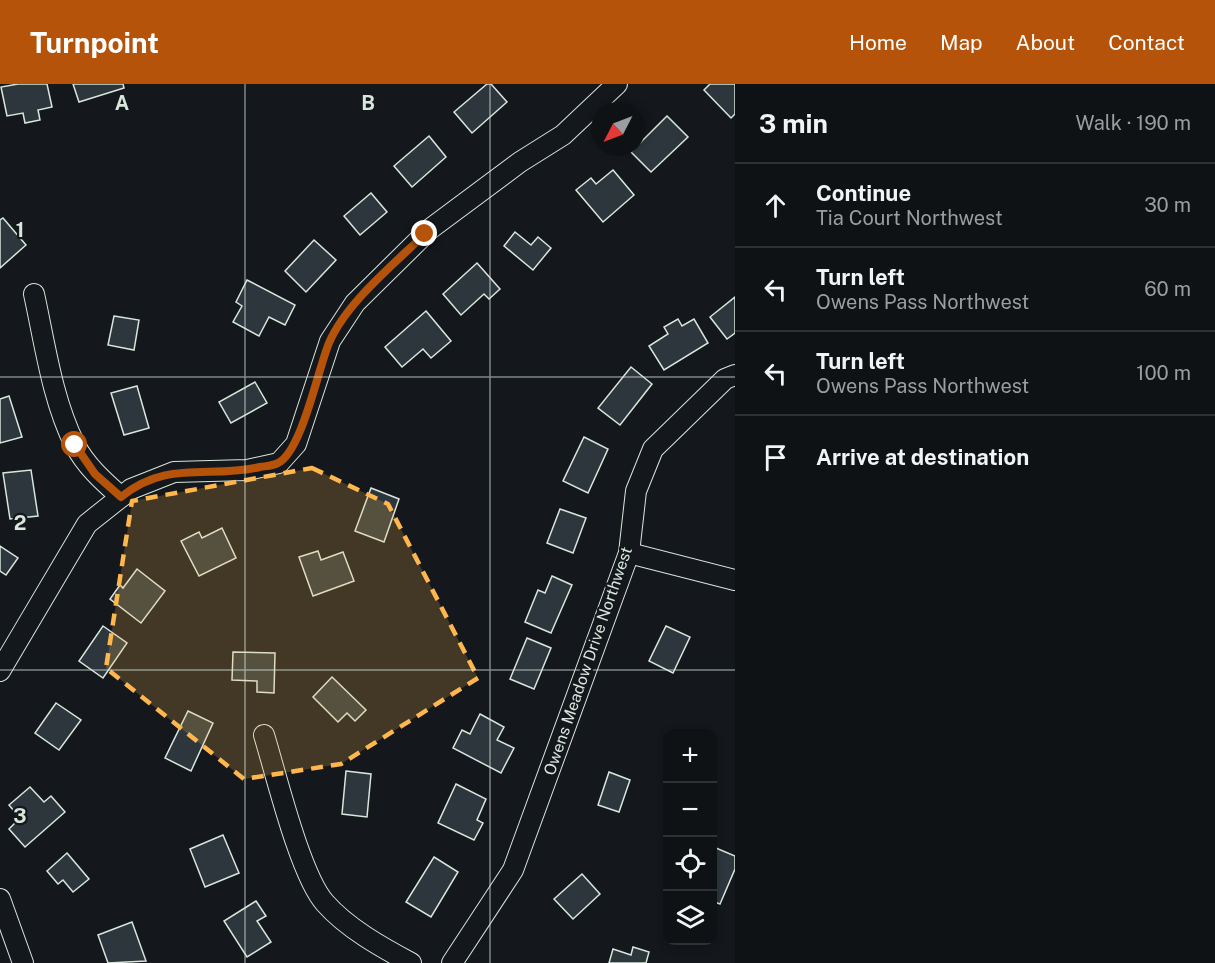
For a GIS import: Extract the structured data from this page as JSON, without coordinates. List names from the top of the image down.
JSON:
{
  "streets": {
    "street": ["Owens Meadow Drive Northwest"]
  },
  "north": "bottom left",
  "page": {
    "header": "Turnpoint",
    "nav": [
      "Home",
      "Map",
      "About",
      "Contact"
    ],
    "heading": ["3 min", "Walk · 190 m"],
    "list": [
      ["Continue", "Tia Court Northwest", "30 m"],
      ["Turn left", "Owens Pass Northwest", "60 m"],
      ["Turn left", "Owens Pass Northwest", "100 m"],
      "Arrive at destination"
    ],
    "map_buttons": ["+", "−"]
  },
  "grid": {
    "columns": ["A", "B"],
    "rows": ["1", "2", "3"]
  }
}
